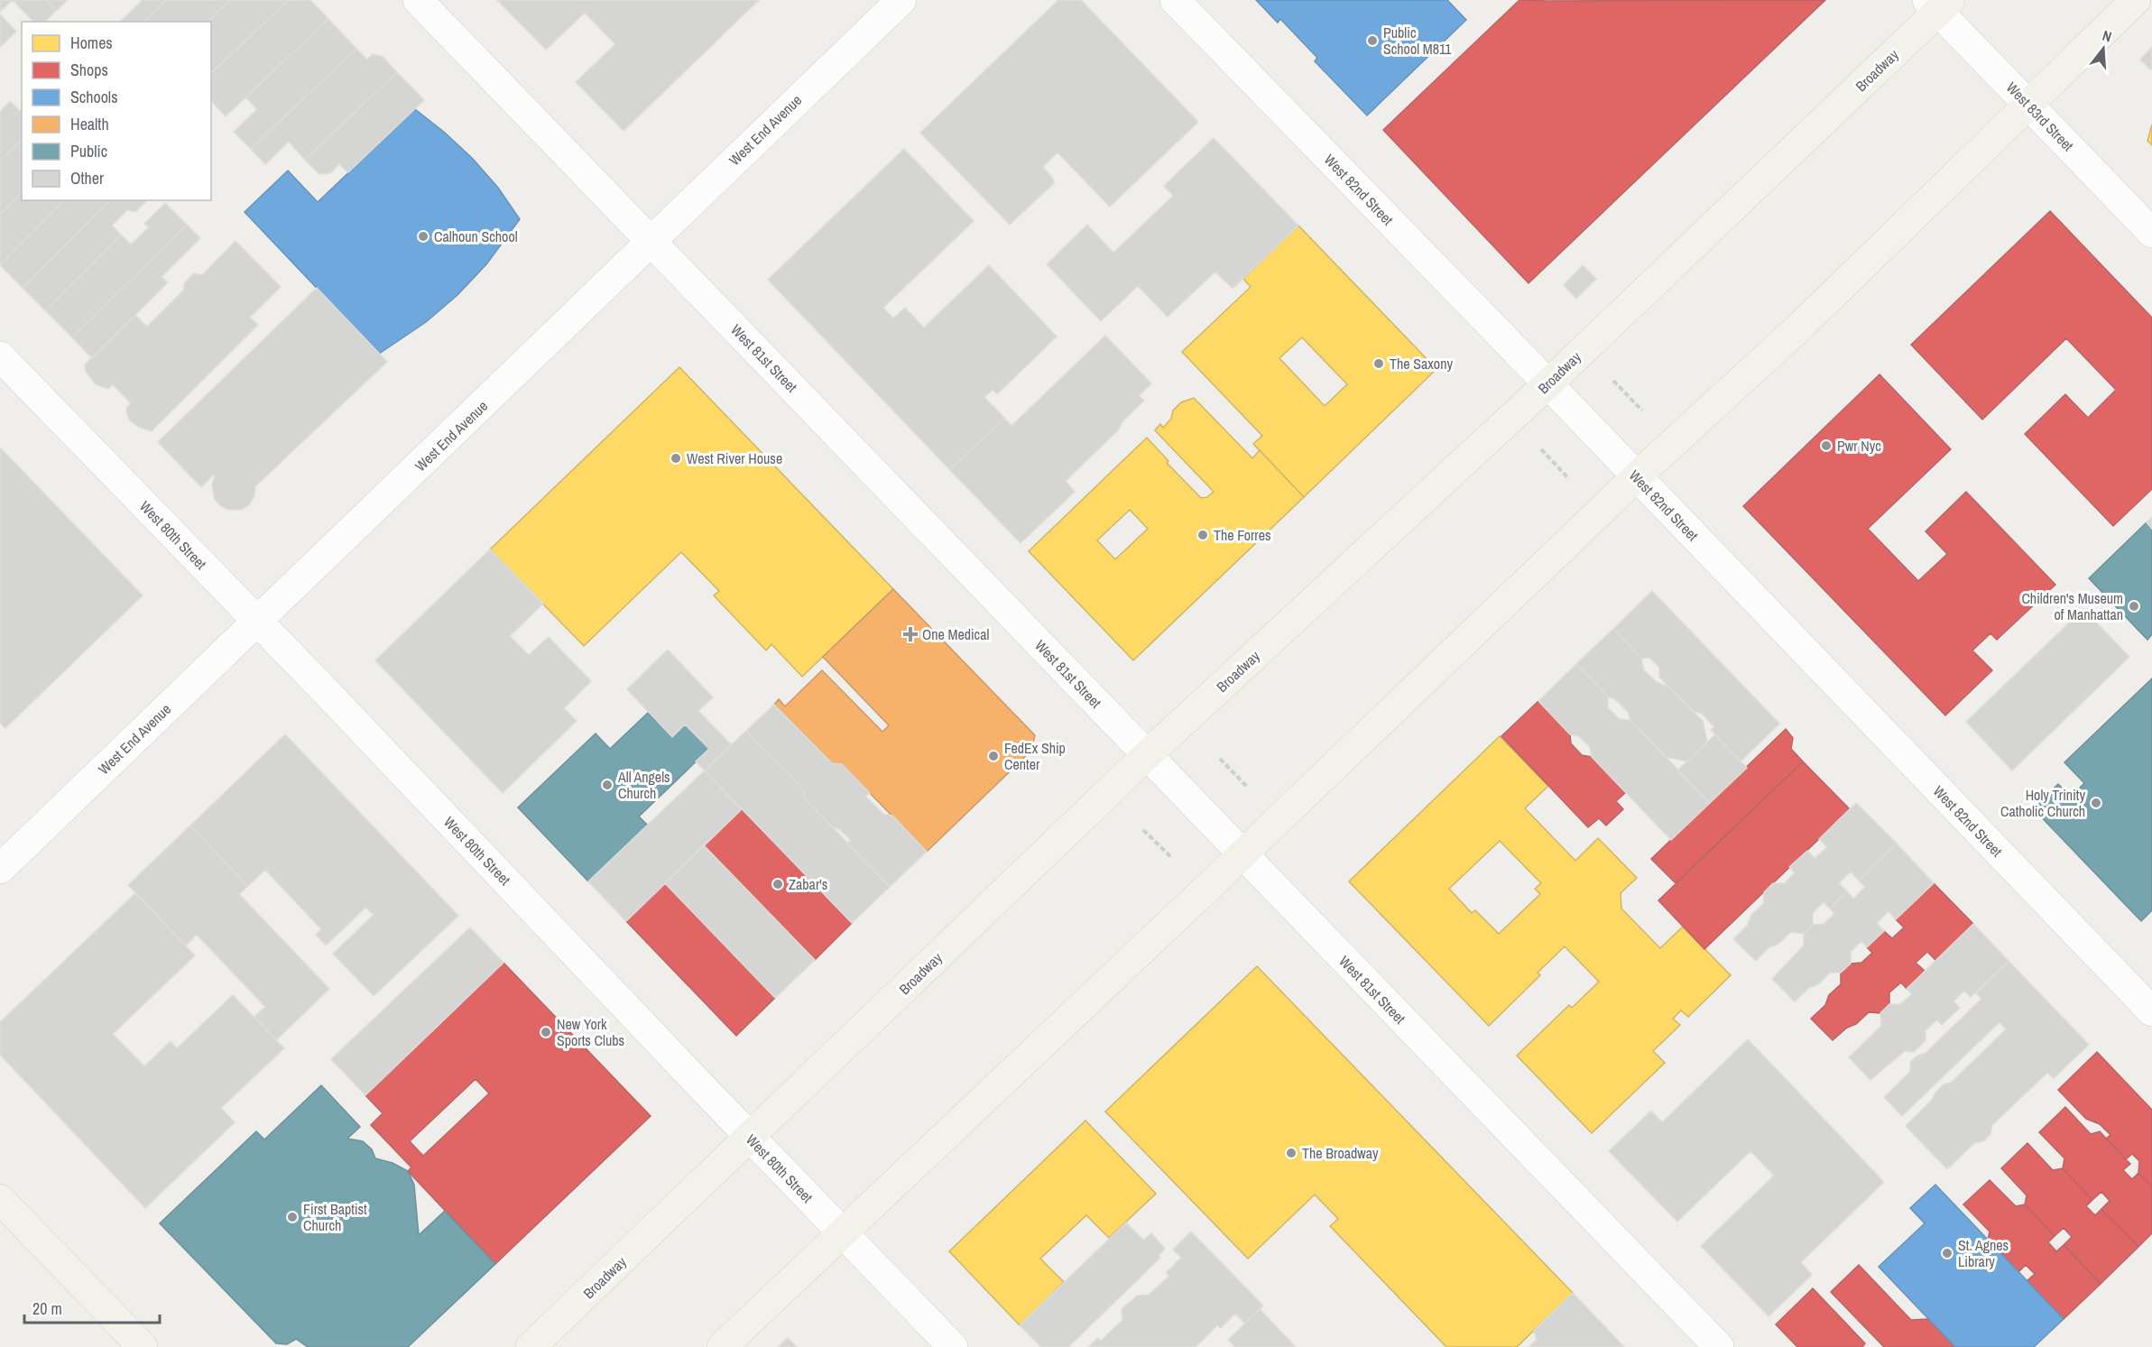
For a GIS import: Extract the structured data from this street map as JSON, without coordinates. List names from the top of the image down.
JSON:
{
  "streets": {
    "main road": ["Broadway"],
    "street": [
      "West 83rd Street",
      "West End Avenue",
      "West 82nd Street",
      "West 81st Street",
      "West 80th Street"
    ]
  },
  "crossings": [
    ["Broadway", "West 83rd Street"],
    ["Broadway", "West 82nd Street"],
    ["Broadway", "West 81st Street"],
    ["Broadway", "West 80th Street"],
    ["West End Avenue", "West 81st Street"],
    ["West End Avenue", "West 80th Street"]
  ],
  "places": {
    "other": [
      "Public School M811",
      "Calhoun School",
      "The Saxony",
      "Pwr Nyc",
      "West River House",
      "The Forres",
      "Children's Museum of Manhattan",
      "FedEx Ship Center",
      "All Angels Church",
      "Holy Trinity Catholic Church",
      "Zabar's",
      "New York Sports Clubs",
      "The Broadway",
      "First Baptist Church",
      "St. Agnes Library"
    ],
    "health": ["One Medical"]
  },
  "legend": [
    "Homes",
    "Shops",
    "Schools",
    "Health",
    "Public",
    "Other"
  ],
  "scale_bar": "20 m",
  "north": "top"
}
